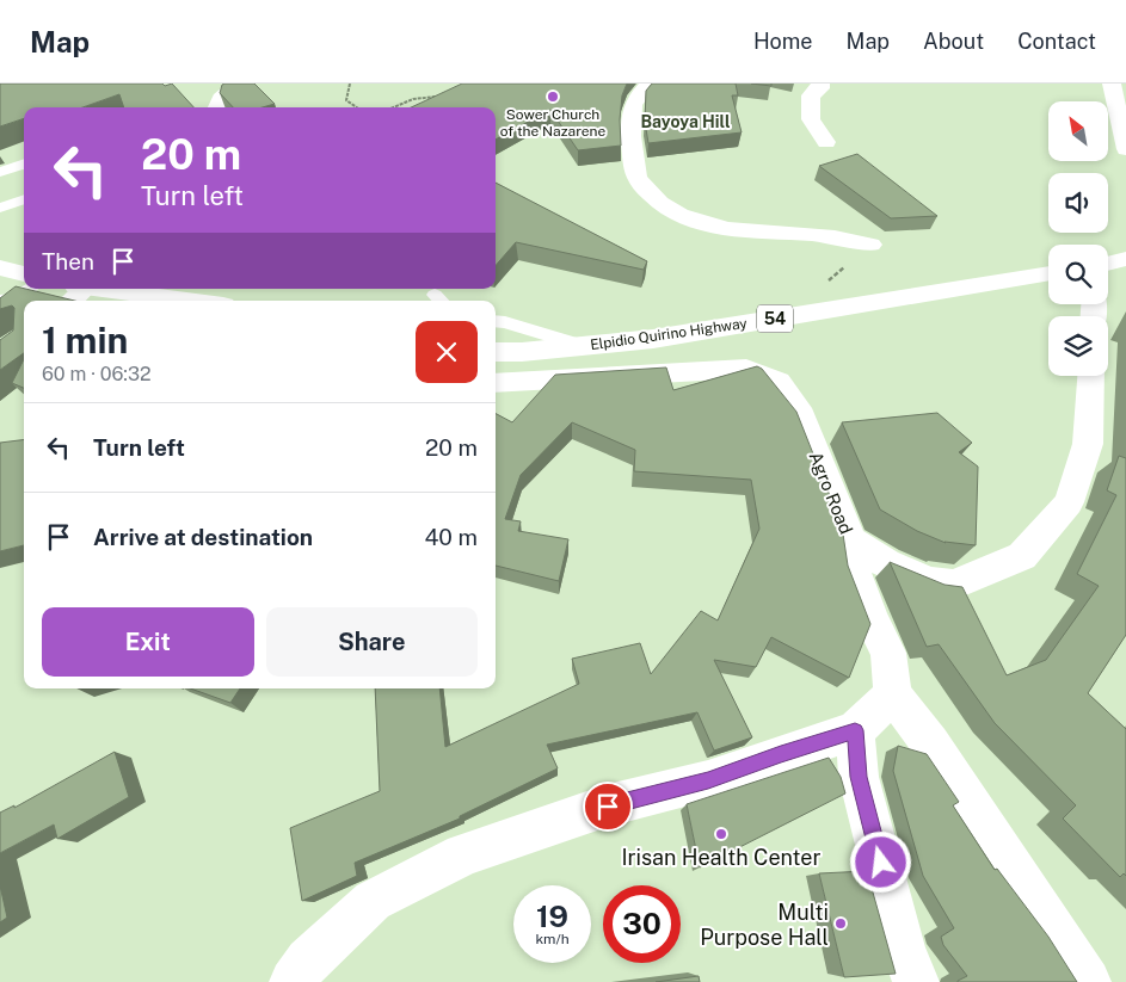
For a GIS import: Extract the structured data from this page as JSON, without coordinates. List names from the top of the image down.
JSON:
{
  "streets": {
    "main road": ["54", "Elpidio Quirino Highway", "Agro Road"]
  },
  "districts": ["Bayoya Hill"],
  "places": ["Sower Church of the Nazarene", "Irisan Health Center", "Multi Purpose Hall"],
  "north": "top left",
  "page": {
    "header": "Map",
    "nav": [
      "Home",
      "Map",
      "About",
      "Contact"
    ],
    "turn": ["20 m", "Turn left"],
    "then": "Then",
    "heading": ["1 min", "60 m · 06:32"],
    "list": [
      {
        "name": "Turn left",
        "value": "20 m"
      },
      {
        "name": "Arrive at destination",
        "value": "40 m"
      }
    ],
    "buttons": ["Exit", "Share"],
    "speed": "19 km/h",
    "limit": "30"
  }
}
